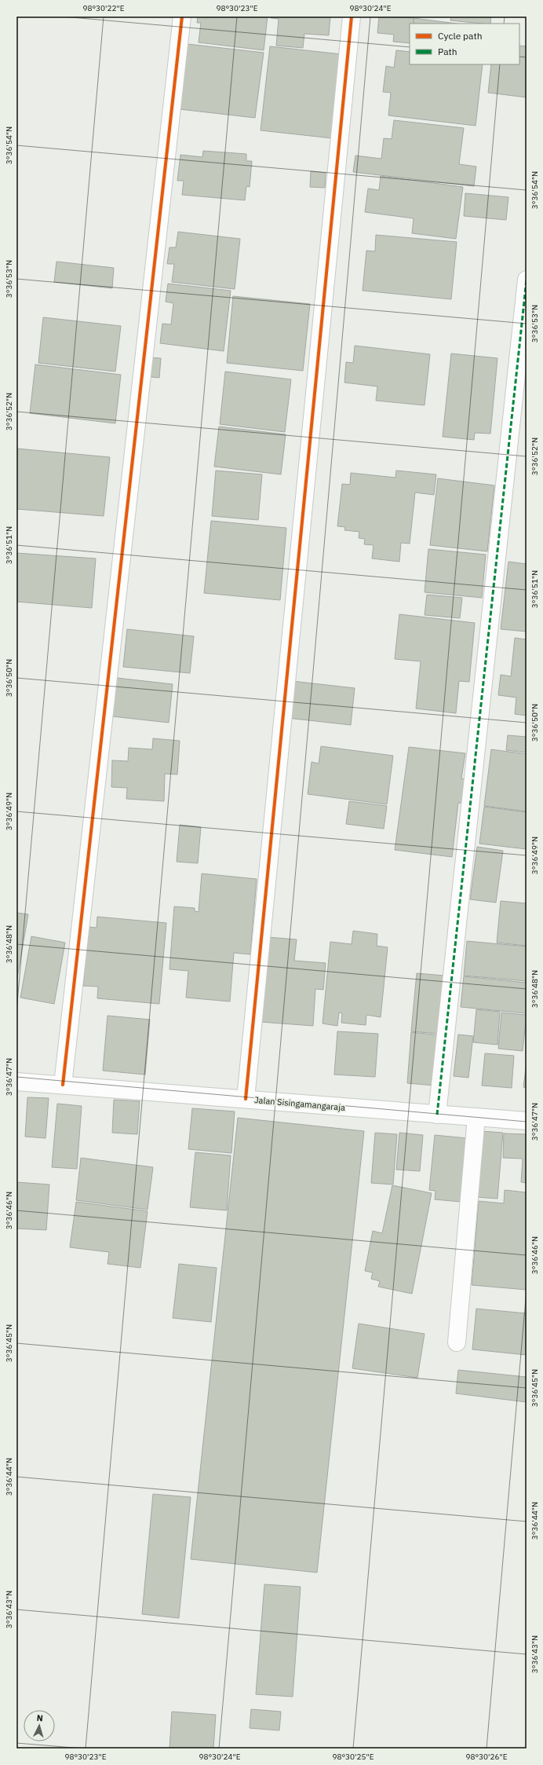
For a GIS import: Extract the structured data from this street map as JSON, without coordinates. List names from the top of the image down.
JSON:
{
  "streets": {
    "street": ["Jalan Sisingamangaraja"]
  },
  "legend": ["Cycle path", "Path"],
  "north": "top",
  "coordinates": [
    "98°30'22\"E",
    "98°30'23\"E",
    "98°30'24\"E",
    "3°36'54\"N",
    "3°36'53\"N",
    "3°36'52\"N",
    "3°36'51\"N",
    "3°36'50\"N",
    "3°36'49\"N",
    "3°36'48\"N",
    "3°36'47\"N",
    "3°36'46\"N",
    "3°36'45\"N",
    "3°36'44\"N",
    "3°36'43\"N",
    "98°30'25\"E",
    "98°30'26\"E"
  ]
}
